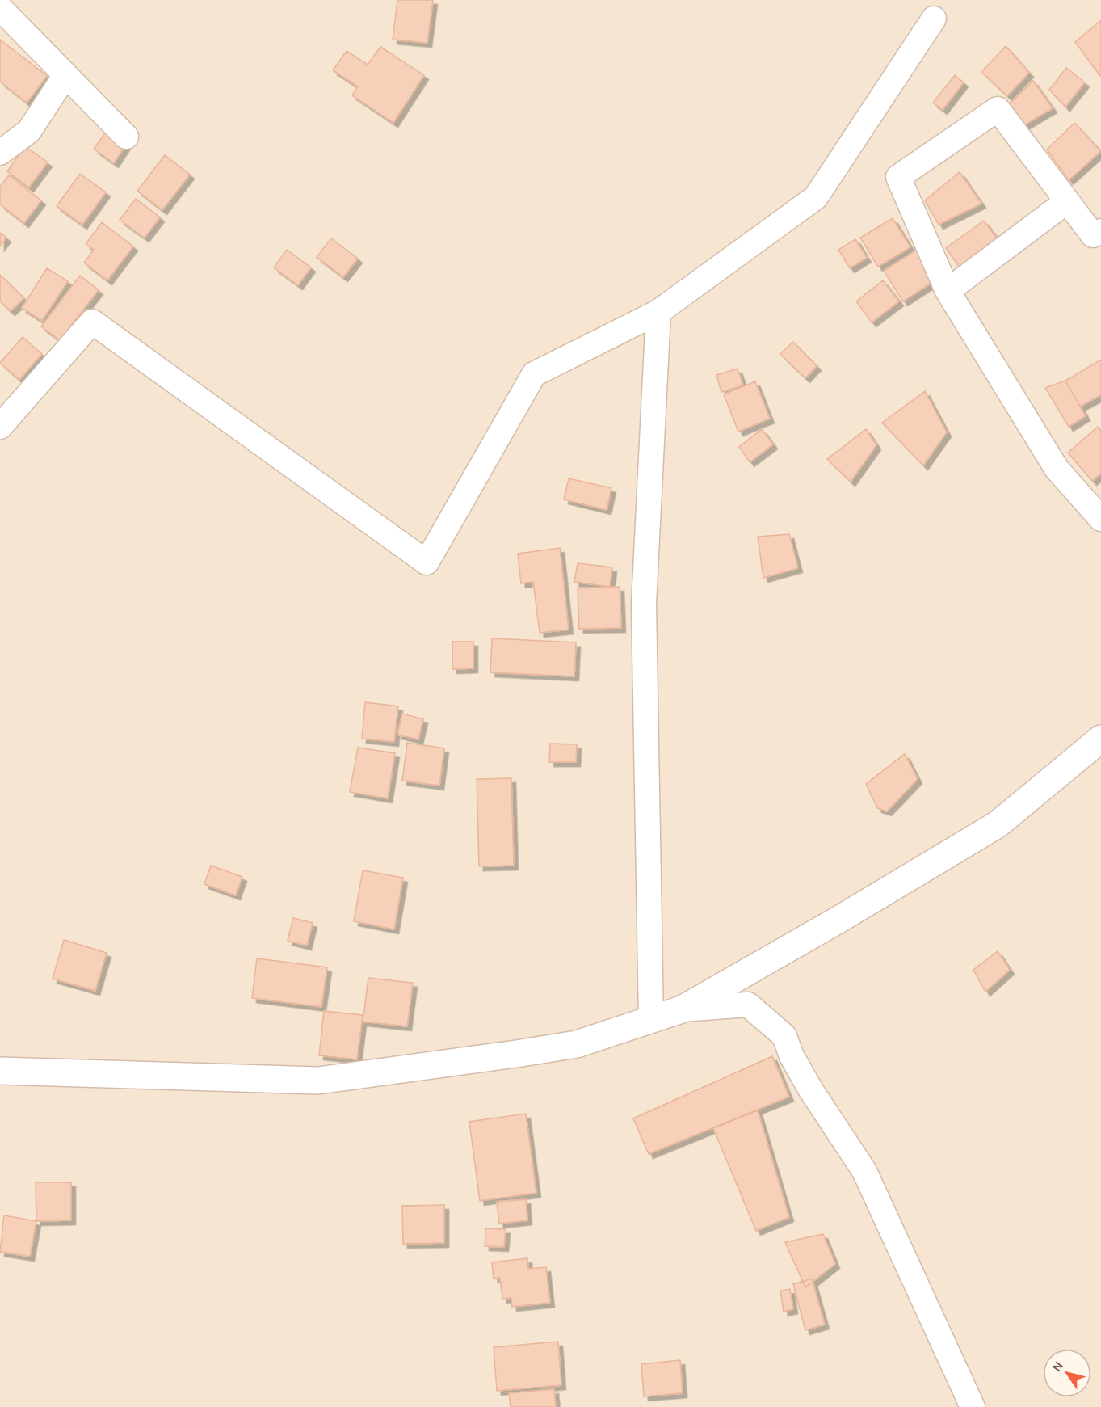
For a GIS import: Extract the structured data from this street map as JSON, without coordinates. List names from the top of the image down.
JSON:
{
  "north": "top left"
}
